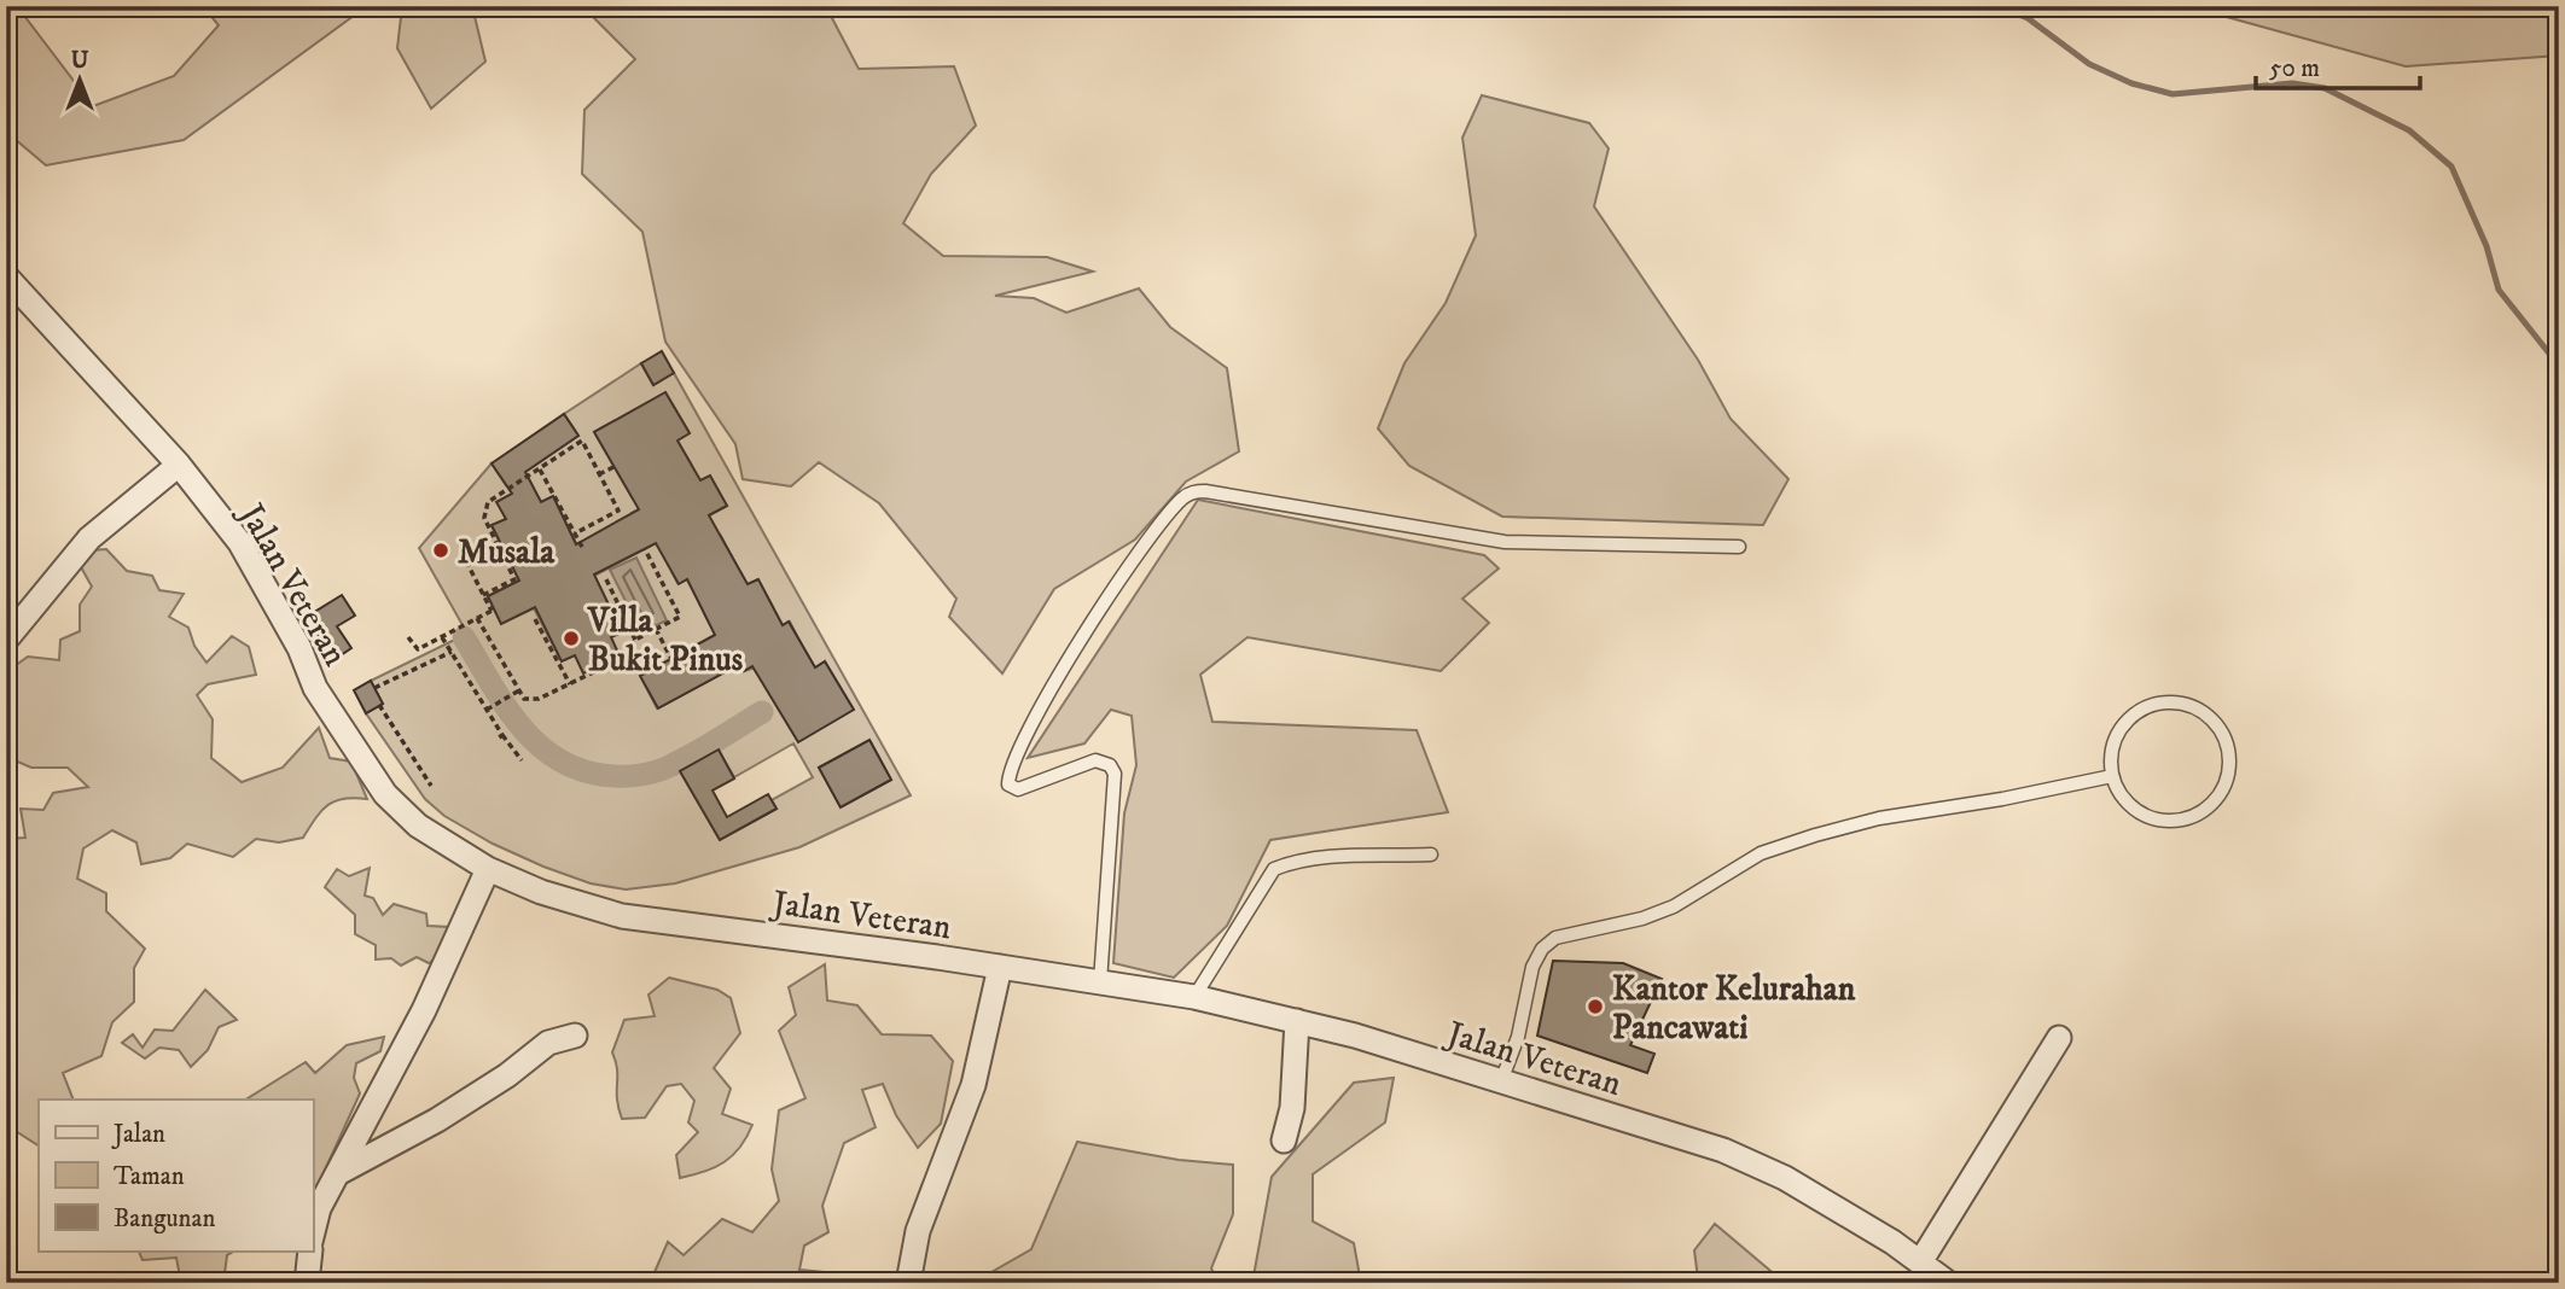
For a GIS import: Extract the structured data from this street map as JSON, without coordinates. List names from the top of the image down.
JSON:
{
  "streets": {
    "street": ["Jalan Veteran"]
  },
  "places": ["Musala", "Villa Bukit Pinus", "Kantor Kelurahan Pancawati"],
  "legend": ["Jalan", "Taman", "Bangunan"],
  "scale_bar": "50 m",
  "north": "top"
}
